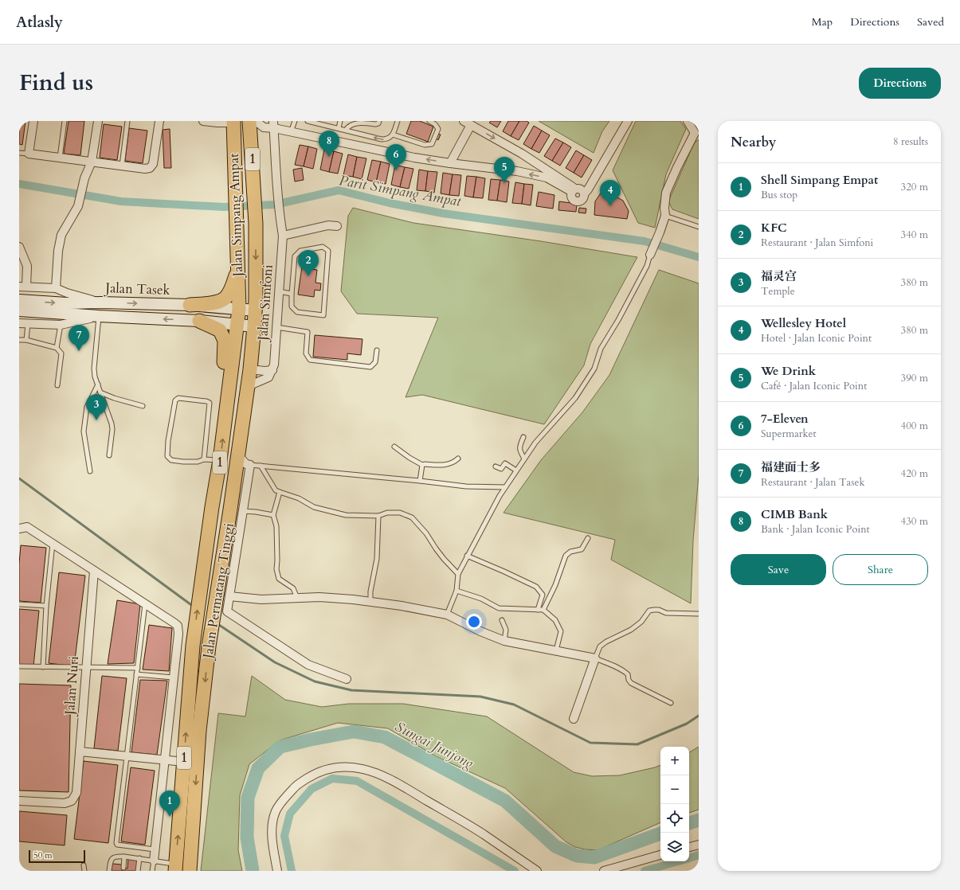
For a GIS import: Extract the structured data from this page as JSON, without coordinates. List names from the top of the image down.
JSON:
{
  "streets": {
    "highway": ["1", "Jalan Simpang Ampat", "Jalan Permatang Tinggi"],
    "main road": ["Jalan Tasek"],
    "street": ["Jalan Simfoni", "Jalan Nuri"]
  },
  "crossings": [
    ["Jalan Simpang Ampat", "Jalan Tasek"],
    ["Jalan Simpang Ampat", "Jalan Permatang Tinggi"],
    ["Jalan Tasek", "Jalan Permatang Tinggi"]
  ],
  "water": ["Parit Simpang Ampat", "Sungai Junjong"],
  "scale_bar": "50 m",
  "page": {
    "header": "Atlasly",
    "nav": ["Map", "Directions", "Saved"],
    "title": "Find us",
    "buttons": [
      "Directions",
      ["Save", "Share"]
    ],
    "heading": ["Nearby", "8 results"],
    "pins": [
      "8",
      "6",
      "5",
      "4",
      "2",
      "7",
      "3",
      "1"
    ],
    "list": [
      {
        "mark": "1",
        "name": "Shell Simpang Empat",
        "note": "Bus stop",
        "value": "320 m"
      },
      {
        "mark": "2",
        "name": "KFC",
        "note": "Restaurant · Jalan Simfoni",
        "value": "340 m"
      },
      {
        "mark": "3",
        "name": "福灵宫",
        "note": "Temple",
        "value": "380 m"
      },
      {
        "mark": "4",
        "name": "Wellesley Hotel",
        "note": "Hotel · Jalan Iconic Point",
        "value": "380 m"
      },
      {
        "mark": "5",
        "name": "We Drink",
        "note": "Café · Jalan Iconic Point",
        "value": "390 m"
      },
      {
        "mark": "6",
        "name": "7-Eleven",
        "note": "Supermarket",
        "value": "400 m"
      },
      {
        "mark": "7",
        "name": "福建面士多",
        "note": "Restaurant · Jalan Tasek",
        "value": "420 m"
      },
      {
        "mark": "8",
        "name": "CIMB Bank",
        "note": "Bank · Jalan Iconic Point",
        "value": "430 m"
      }
    ],
    "map_buttons": ["+", "−"],
    "scale": "50 m"
  }
}
